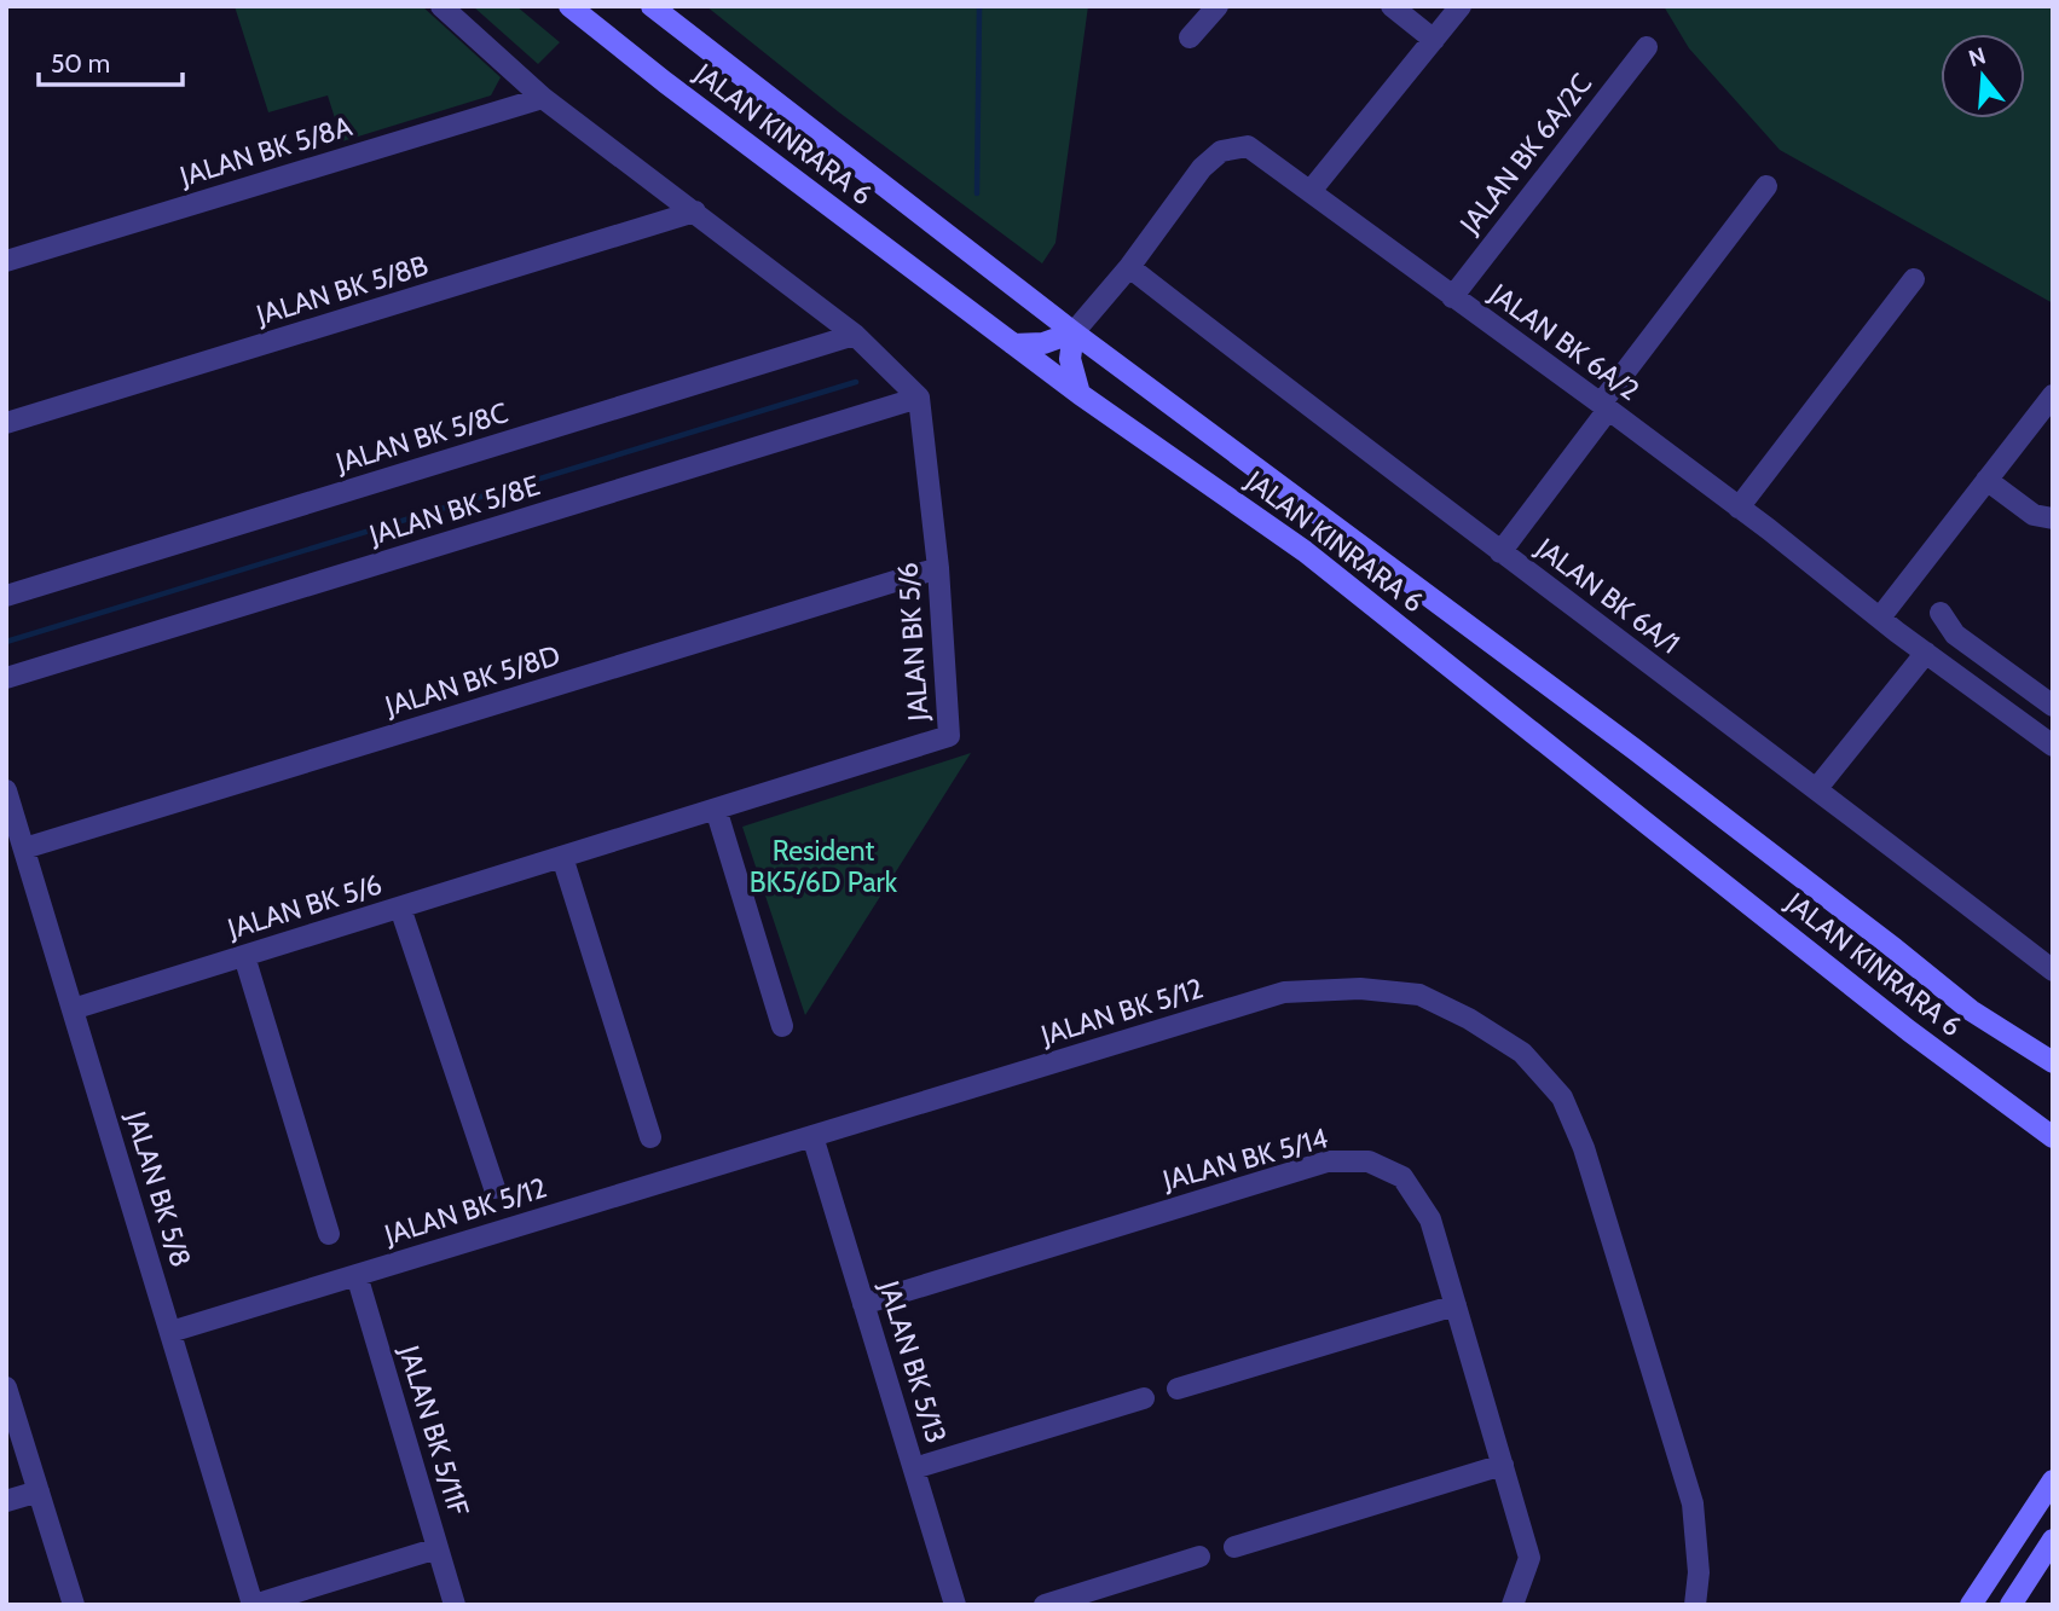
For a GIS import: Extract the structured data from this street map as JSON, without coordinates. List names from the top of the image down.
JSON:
{
  "streets": {
    "main road": ["JALAN KINRARA 6"],
    "street": [
      "JALAN BK 5/8A",
      "JALAN BK 6A/2C",
      "JALAN BK 5/8B",
      "JALAN BK 6A/2",
      "JALAN BK 5/8C",
      "JALAN BK 5/8E",
      "JALAN BK 6A/1",
      "JALAN BK 5/6",
      "JALAN BK 5/8D",
      "JALAN BK 5/12",
      "JALAN BK 5/14",
      "JALAN BK 5/8",
      "JALAN BK 5/13",
      "JALAN BK 5/11F"
    ]
  },
  "crossings": [
    ["JALAN KINRARA 6", "JALAN BK 6A/2"],
    ["JALAN BK 6A/2C", "JALAN BK 6A/2"],
    ["JALAN BK 6A/2", "JALAN BK 6A/1"],
    ["JALAN BK 5/8E", "JALAN BK 5/6"],
    ["JALAN BK 5/6", "JALAN BK 5/8D"],
    ["JALAN BK 5/6", "JALAN BK 5/8"],
    ["JALAN BK 5/8D", "JALAN BK 5/8"],
    ["JALAN BK 5/12", "JALAN BK 5/8"],
    ["JALAN BK 5/12", "JALAN BK 5/13"],
    ["JALAN BK 5/12", "JALAN BK 5/11F"],
    ["JALAN BK 5/14", "JALAN BK 5/13"]
  ],
  "parks": ["Resident BK5/6D Park"],
  "scale_bar": "50 m",
  "north": "top"
}
